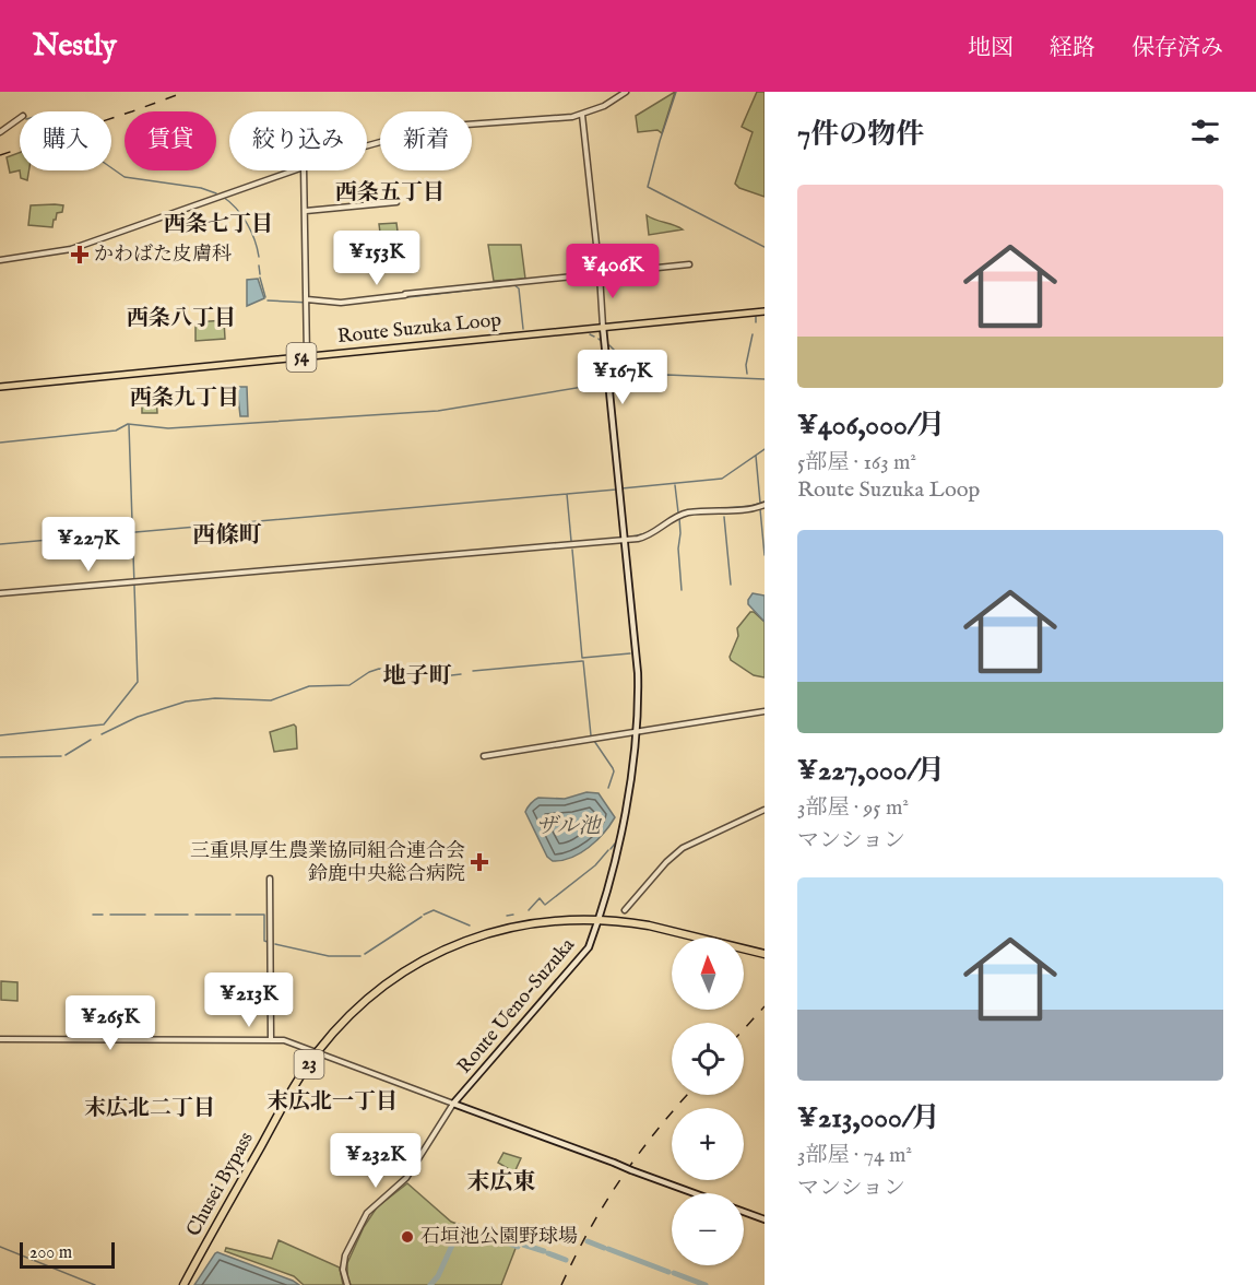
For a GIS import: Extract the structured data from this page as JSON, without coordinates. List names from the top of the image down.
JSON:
{
  "streets": {
    "highway": ["23", "Chusei Bypass"],
    "main road": ["Route Suzuka Loop", "54", "Route Ueno-Suzuka"]
  },
  "crossings": [
    ["Route Suzuka Loop", "Route Ueno-Suzuka"],
    ["Route Ueno-Suzuka", "Chusei Bypass"]
  ],
  "districts": [
    "西条五丁目",
    "西条七丁目",
    "西条八丁目",
    "西条九丁目",
    "西條町",
    "地子町",
    "末広北一丁目",
    "末広北二丁目",
    "末広東"
  ],
  "water": ["ザル池"],
  "places": {
    "health": ["かわばた皮膚科", "三重県厚生農業協同組合連合会 鈴鹿中央総合病院"],
    "other": ["石垣池公園野球場"]
  },
  "scale_bar": "200 m",
  "north": "top",
  "page": {
    "header": "Nestly",
    "nav": ["地図", "経路", "保存済み"],
    "heading": "7件の物件",
    "chip": [
      "購入",
      "賃貸",
      "絞り込み",
      "新着"
    ],
    "list": [
      {
        "name": "¥406,000/月",
        "note": "5部屋 · 163 m² · Route Suzuka Loop"
      },
      {
        "name": "¥227,000/月",
        "note": "3部屋 · 95 m² · マンション"
      },
      {
        "name": "¥213,000/月",
        "note": "3部屋 · 74 m² · マンション"
      }
    ],
    "price": [
      "¥153K",
      "¥406K",
      "¥167K",
      "¥227K",
      "¥213K",
      "¥265K",
      "¥232K"
    ],
    "map_buttons": ["+", "−"],
    "scale": "200 m"
  }
}
